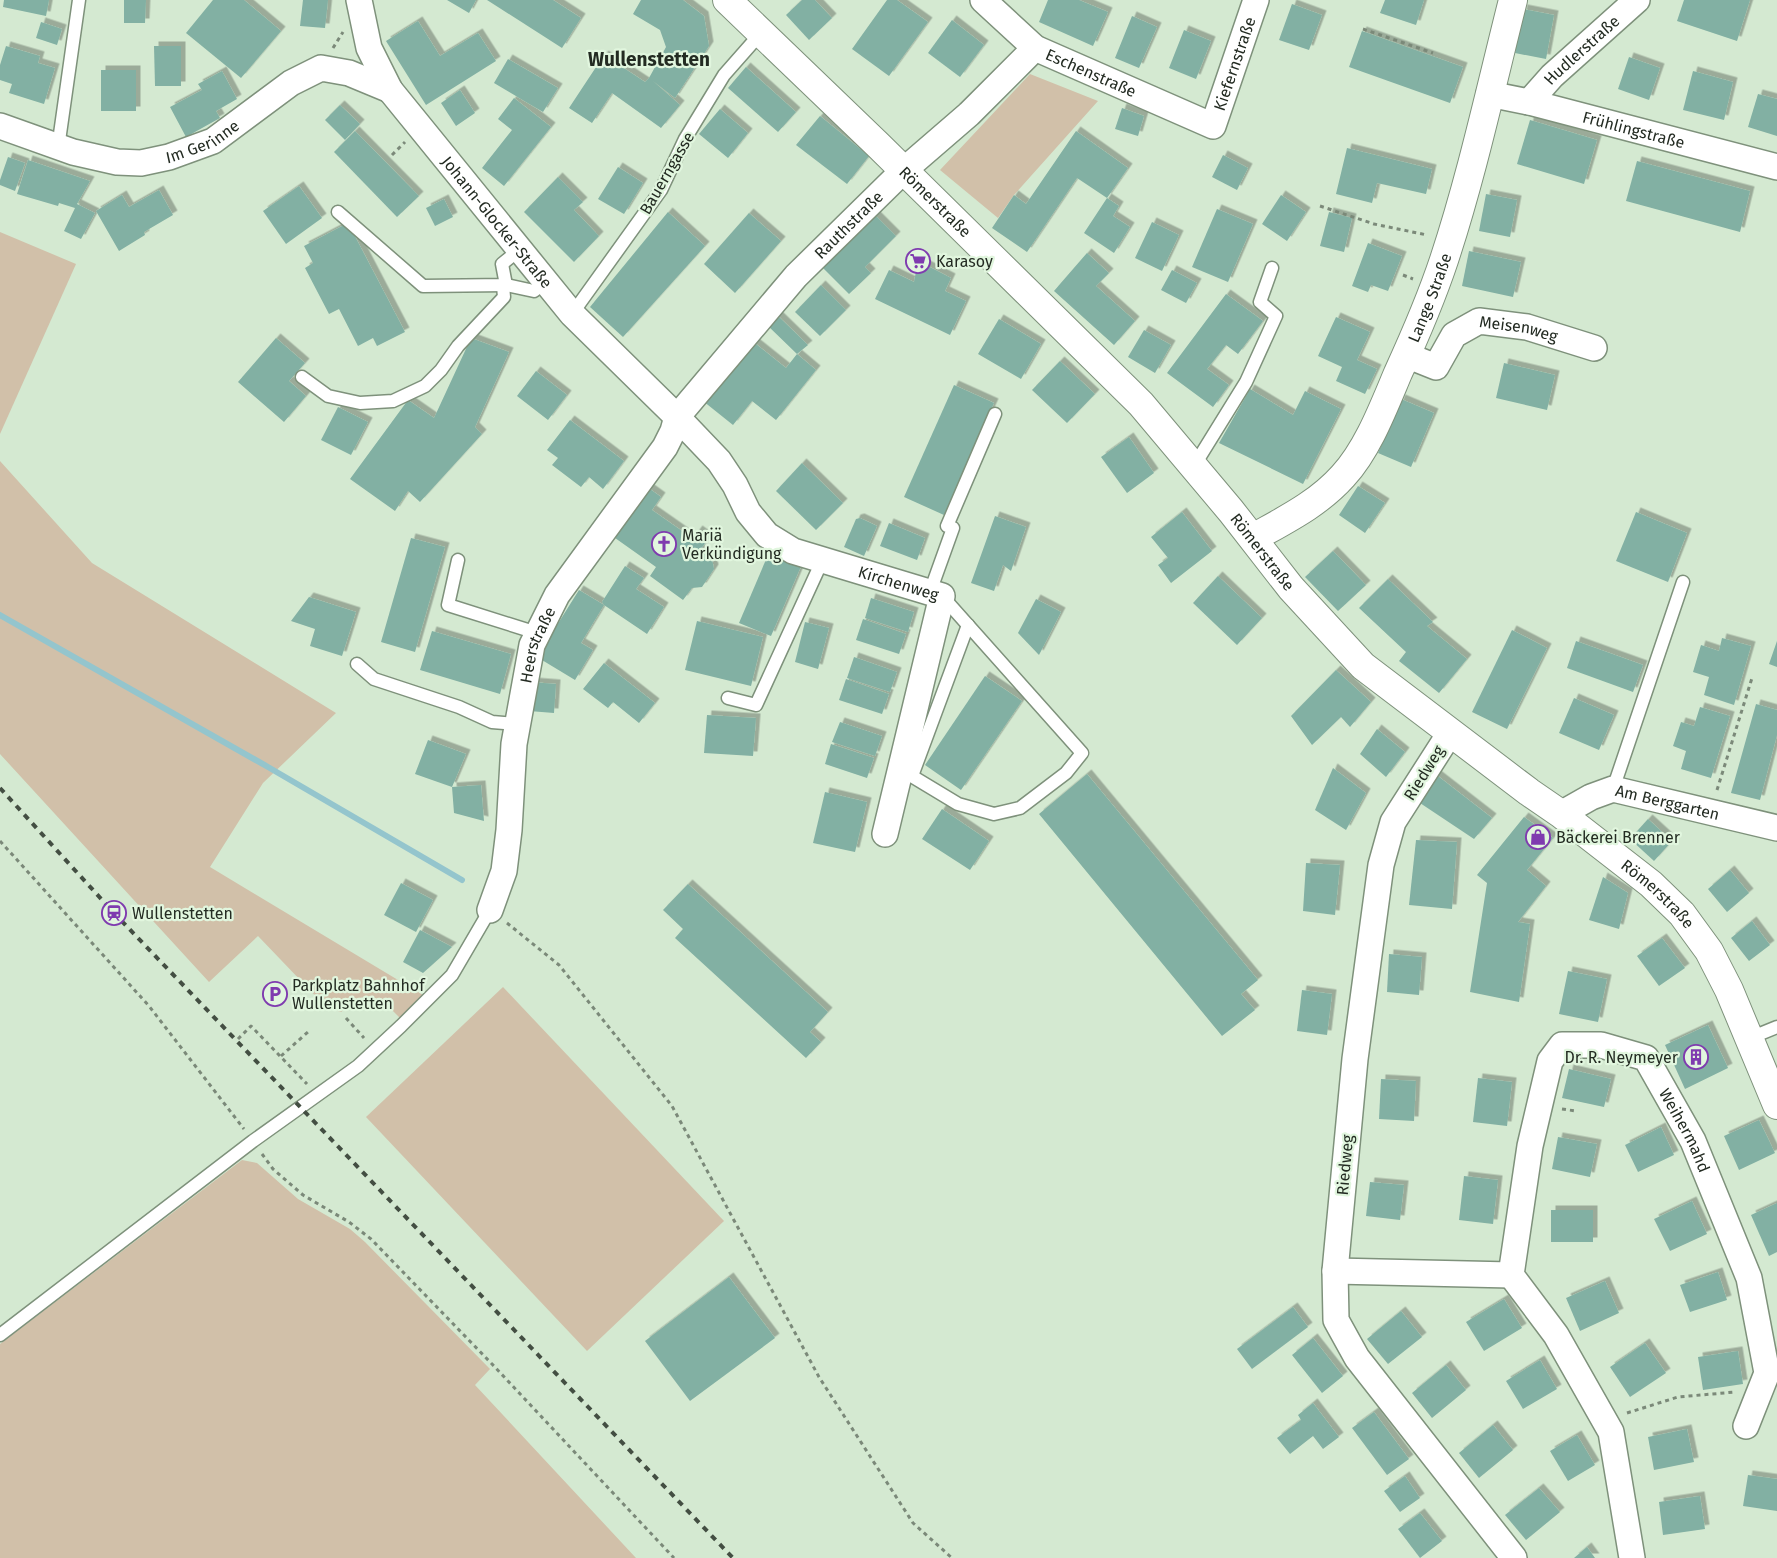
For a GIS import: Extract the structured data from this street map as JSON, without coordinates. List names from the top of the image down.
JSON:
{
  "streets": {
    "main road": ["Römerstraße", "Lange Straße"],
    "street": [
      "Hudlerstraße",
      "Kiefernstraße",
      "Eschenstraße",
      "Frühlingstraße",
      "Im Gerinne",
      "Johann-Glocker-Straße",
      "Rauthstraße",
      "Meisenweg",
      "Kirchenweg",
      "Heerstraße",
      "Riedweg",
      "Am Berggarten",
      "Weihermahd"
    ],
    "lane": ["Bauerngasse"]
  },
  "crossings": [
    ["Hudlerstraße", "Frühlingstraße"],
    ["Kiefernstraße", "Eschenstraße"],
    ["Eschenstraße", "Rauthstraße"],
    ["Frühlingstraße", "Lange Straße"],
    ["Bauerngasse", "Römerstraße"],
    ["Bauerngasse", "Johann-Glocker-Straße"],
    ["Römerstraße", "Rauthstraße"],
    ["Römerstraße", "Lange Straße"],
    ["Römerstraße", "Riedweg"],
    ["Römerstraße", "Am Berggarten"],
    ["Johann-Glocker-Straße", "Rauthstraße"],
    ["Johann-Glocker-Straße", "Kirchenweg"],
    ["Johann-Glocker-Straße", "Heerstraße"],
    ["Rauthstraße", "Kirchenweg"],
    ["Rauthstraße", "Heerstraße"],
    ["Lange Straße", "Meisenweg"],
    ["Kirchenweg", "Heerstraße"]
  ],
  "districts": ["Wullenstetten"],
  "places": {
    "supermarket": ["Karasoy"],
    "church": ["Mariä Verkündigung"],
    "shop": ["Bäckerei Brenner"],
    "station": ["Wullenstetten"],
    "parking": ["Parkplatz Bahnhof Wullenstetten"],
    "building": ["Dr. R. Neymeyer"]
  }
}
